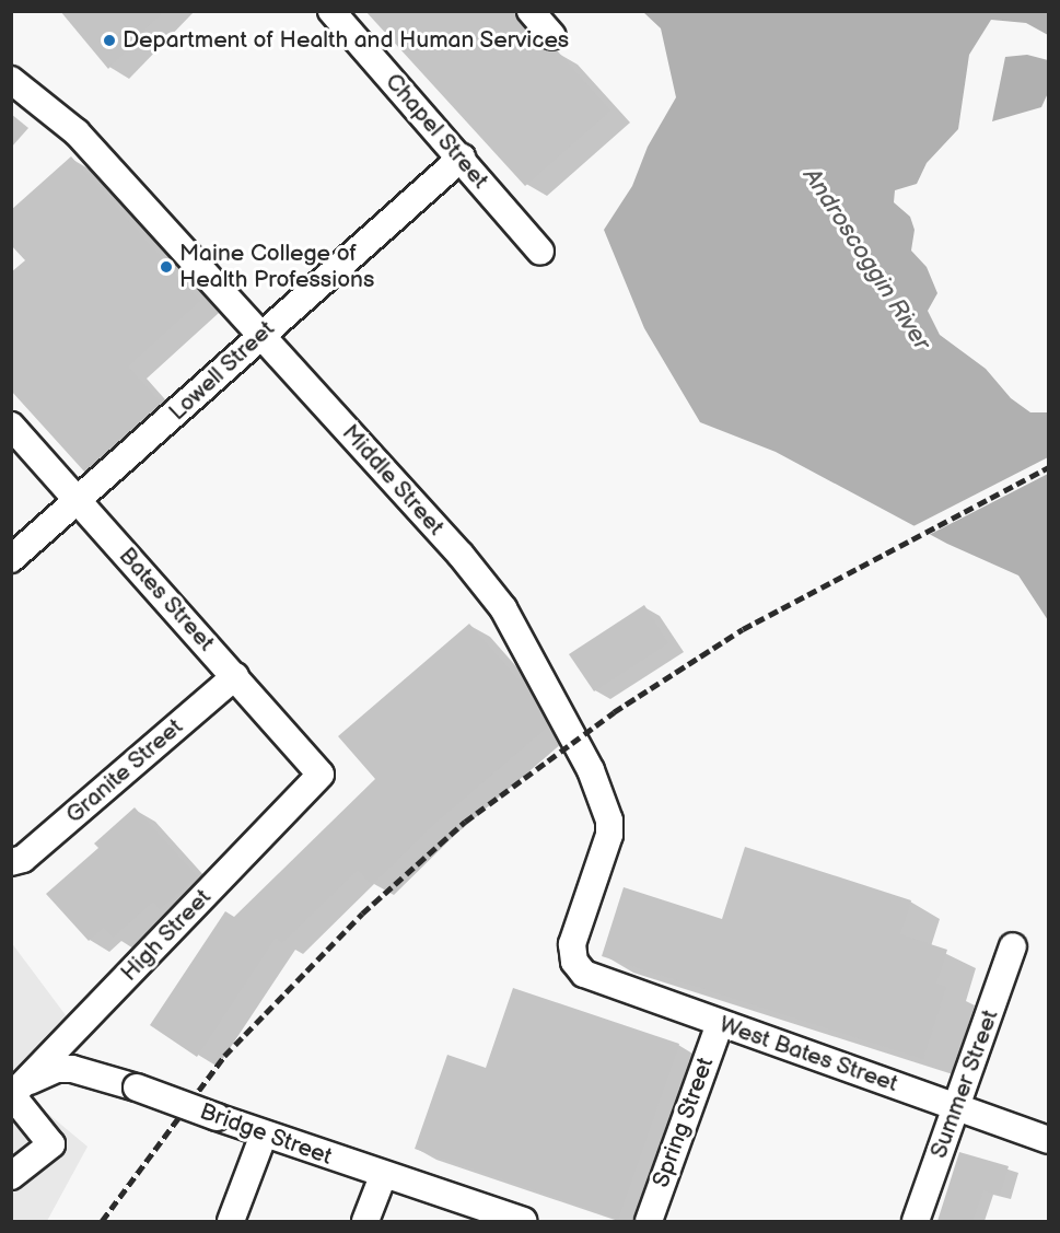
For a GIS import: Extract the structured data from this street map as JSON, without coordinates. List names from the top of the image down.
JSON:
{
  "streets": {
    "street": [
      "Chapel Street",
      "Lowell Street",
      "Middle Street",
      "Bates Street",
      "Granite Street",
      "High Street",
      "West Bates Street",
      "Summer Street",
      "Spring Street",
      "Bridge Street"
    ]
  },
  "crossings": [
    ["Chapel Street", "Lowell Street"],
    ["Lowell Street", "Middle Street"],
    ["Lowell Street", "Bates Street"],
    ["Middle Street", "West Bates Street"],
    ["Bates Street", "Granite Street"],
    ["Bates Street", "High Street"],
    ["High Street", "Bridge Street"],
    ["West Bates Street", "Summer Street"],
    ["West Bates Street", "Spring Street"]
  ],
  "water": ["Androscoggin River"],
  "places": ["Department of Health and Human Services", "Maine College of Health Professions"]
}
